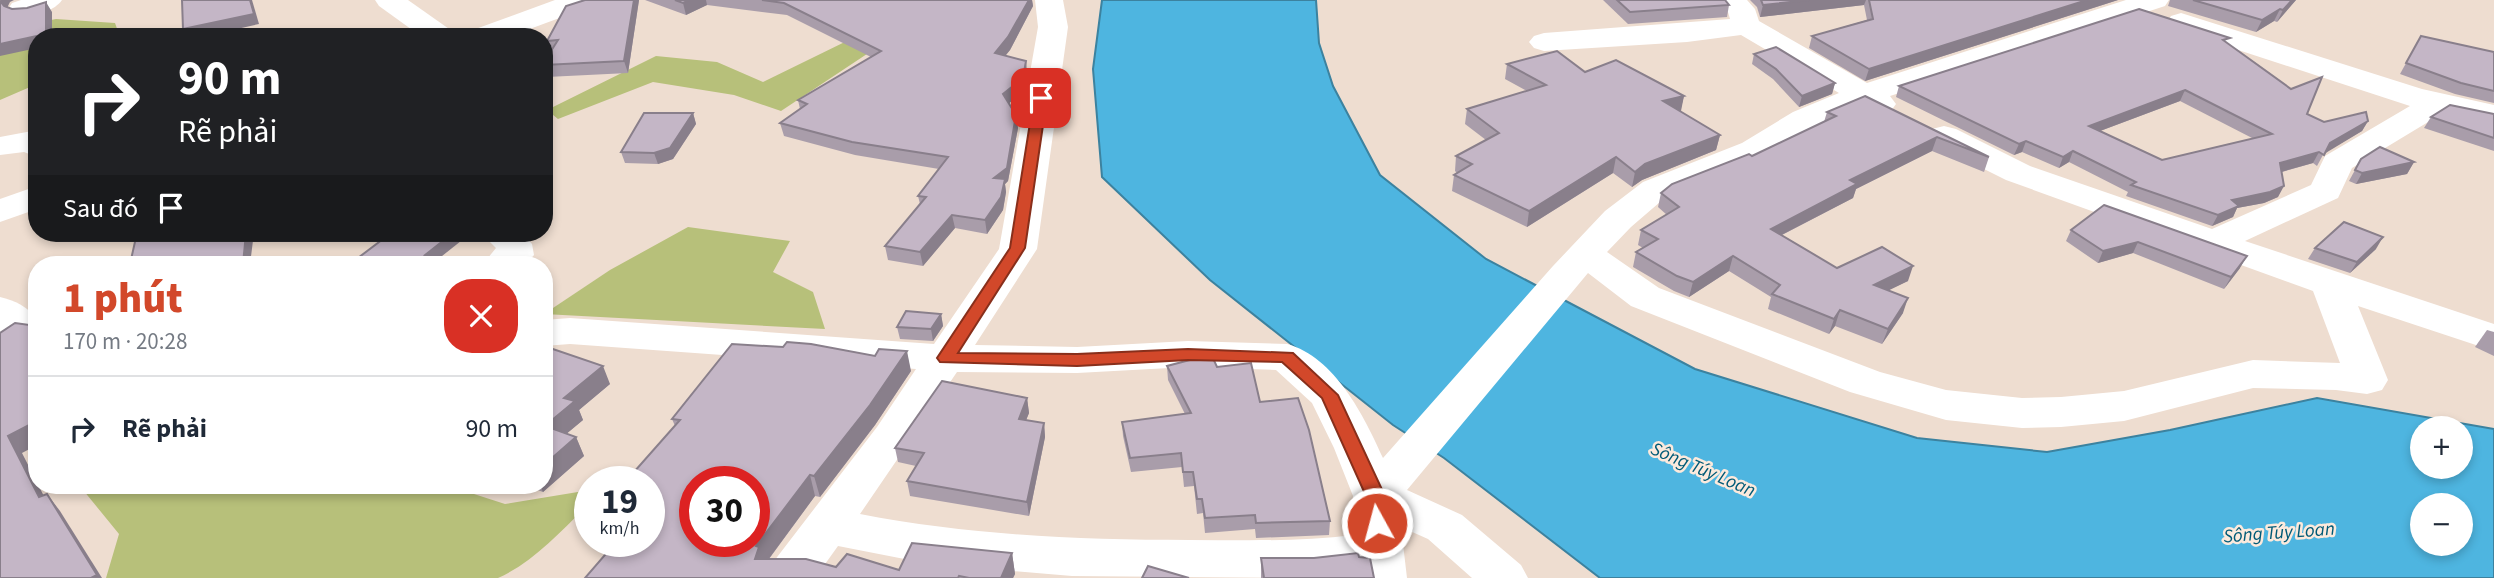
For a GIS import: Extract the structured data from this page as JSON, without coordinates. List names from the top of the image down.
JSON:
{
  "water": ["Sông Túy Loan"],
  "page": {
    "turn": ["90 m", "Rẽ phải"],
    "then": "Sau đó",
    "heading": ["1 phút", "170 m · 20:28"],
    "list": [
      {
        "name": "Rẽ phải",
        "value": "90 m"
      }
    ],
    "map_buttons": ["+", "−"],
    "speed": "19 km/h",
    "limit": "30"
  }
}
